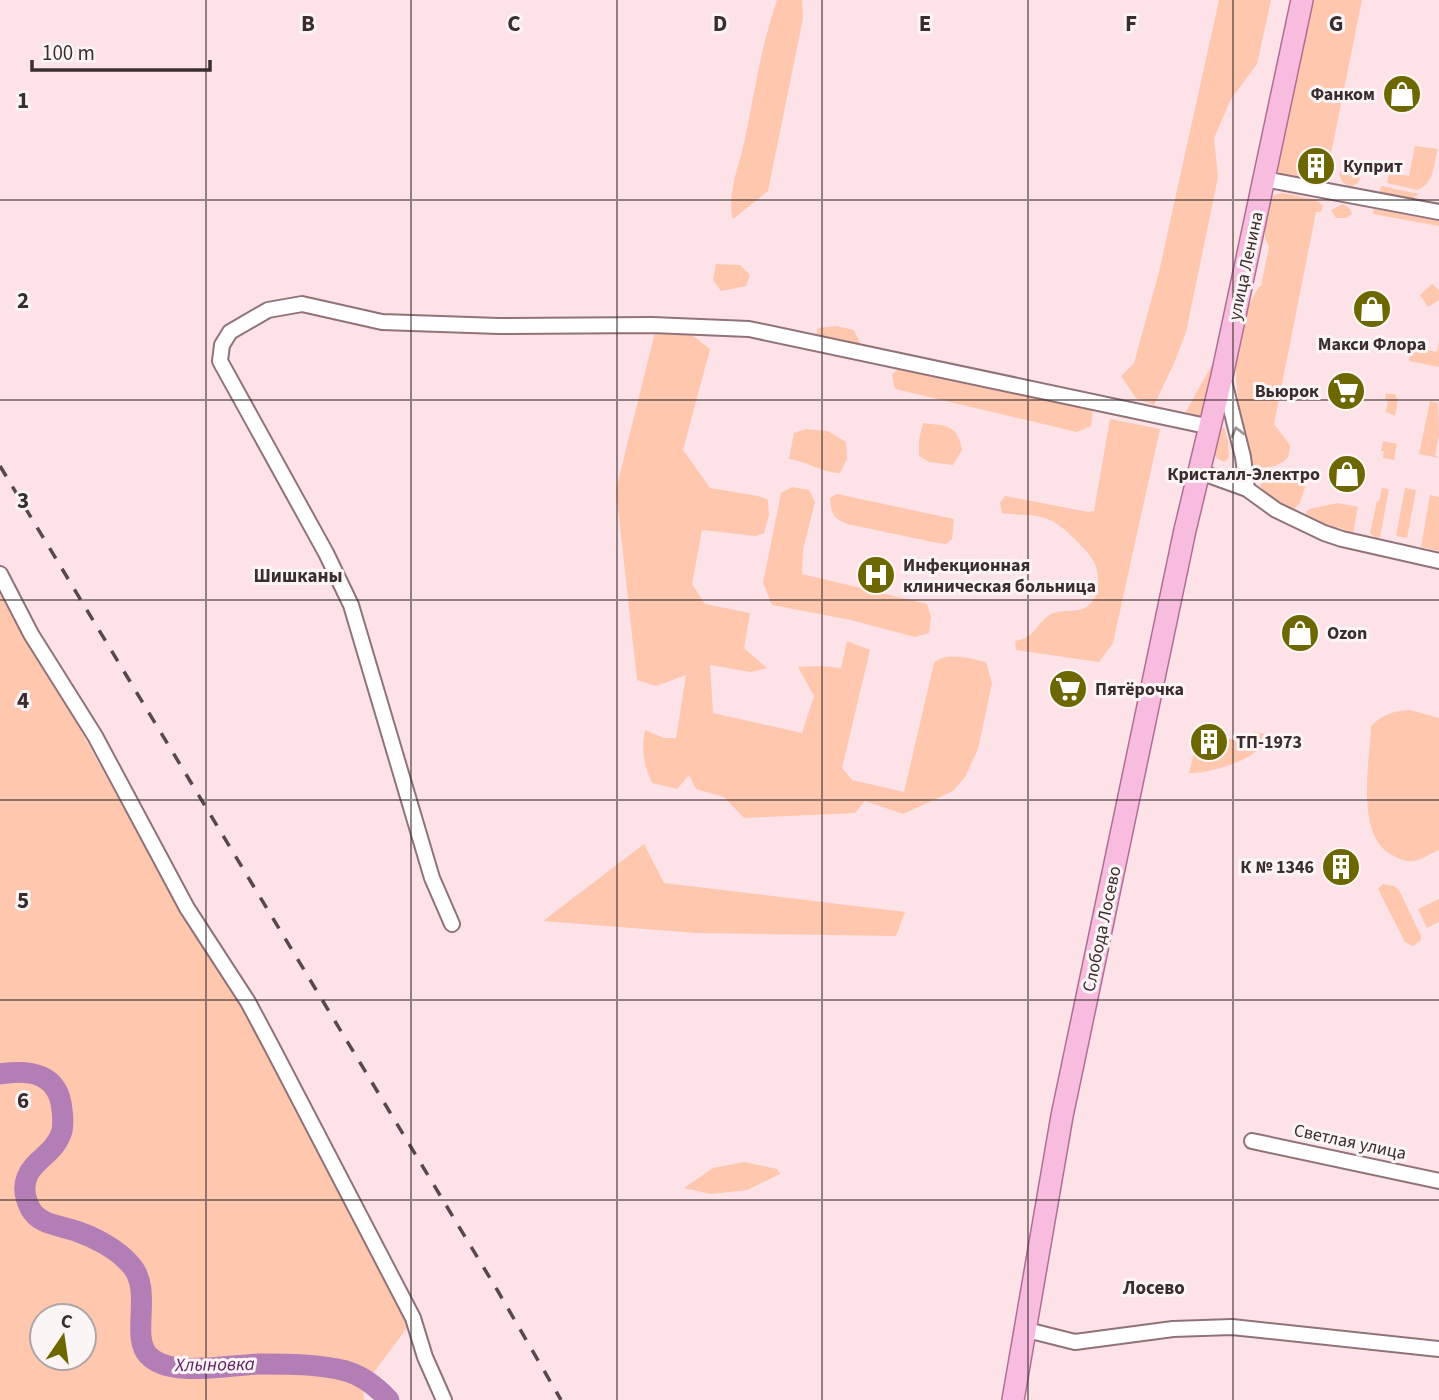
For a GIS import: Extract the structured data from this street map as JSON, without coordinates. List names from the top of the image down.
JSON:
{
  "streets": {
    "main road": ["улица Ленина", "Слобода Лосево"],
    "street": ["Светлая улица"]
  },
  "crossings": [
    ["улица Ленина", "Слобода Лосево"]
  ],
  "districts": ["Шишканы", "Лосево"],
  "water": ["Хлыновка"],
  "places": {
    "shop": [
      "Фанком",
      "Макси Флора",
      "Кристалл-Электро",
      "Ozon"
    ],
    "building": ["Куприт", "ТП-1973", "К № 1346"],
    "supermarket": ["Вьюрок", "Пятёрочка"],
    "hospital": ["Инфекционная клиническая больница"]
  },
  "scale_bar": "100 m",
  "north": "top",
  "grid": {
    "columns": [
      "B",
      "C",
      "D",
      "E",
      "F",
      "G"
    ],
    "rows": [
      "1",
      "2",
      "3",
      "4",
      "5",
      "6"
    ]
  }
}
